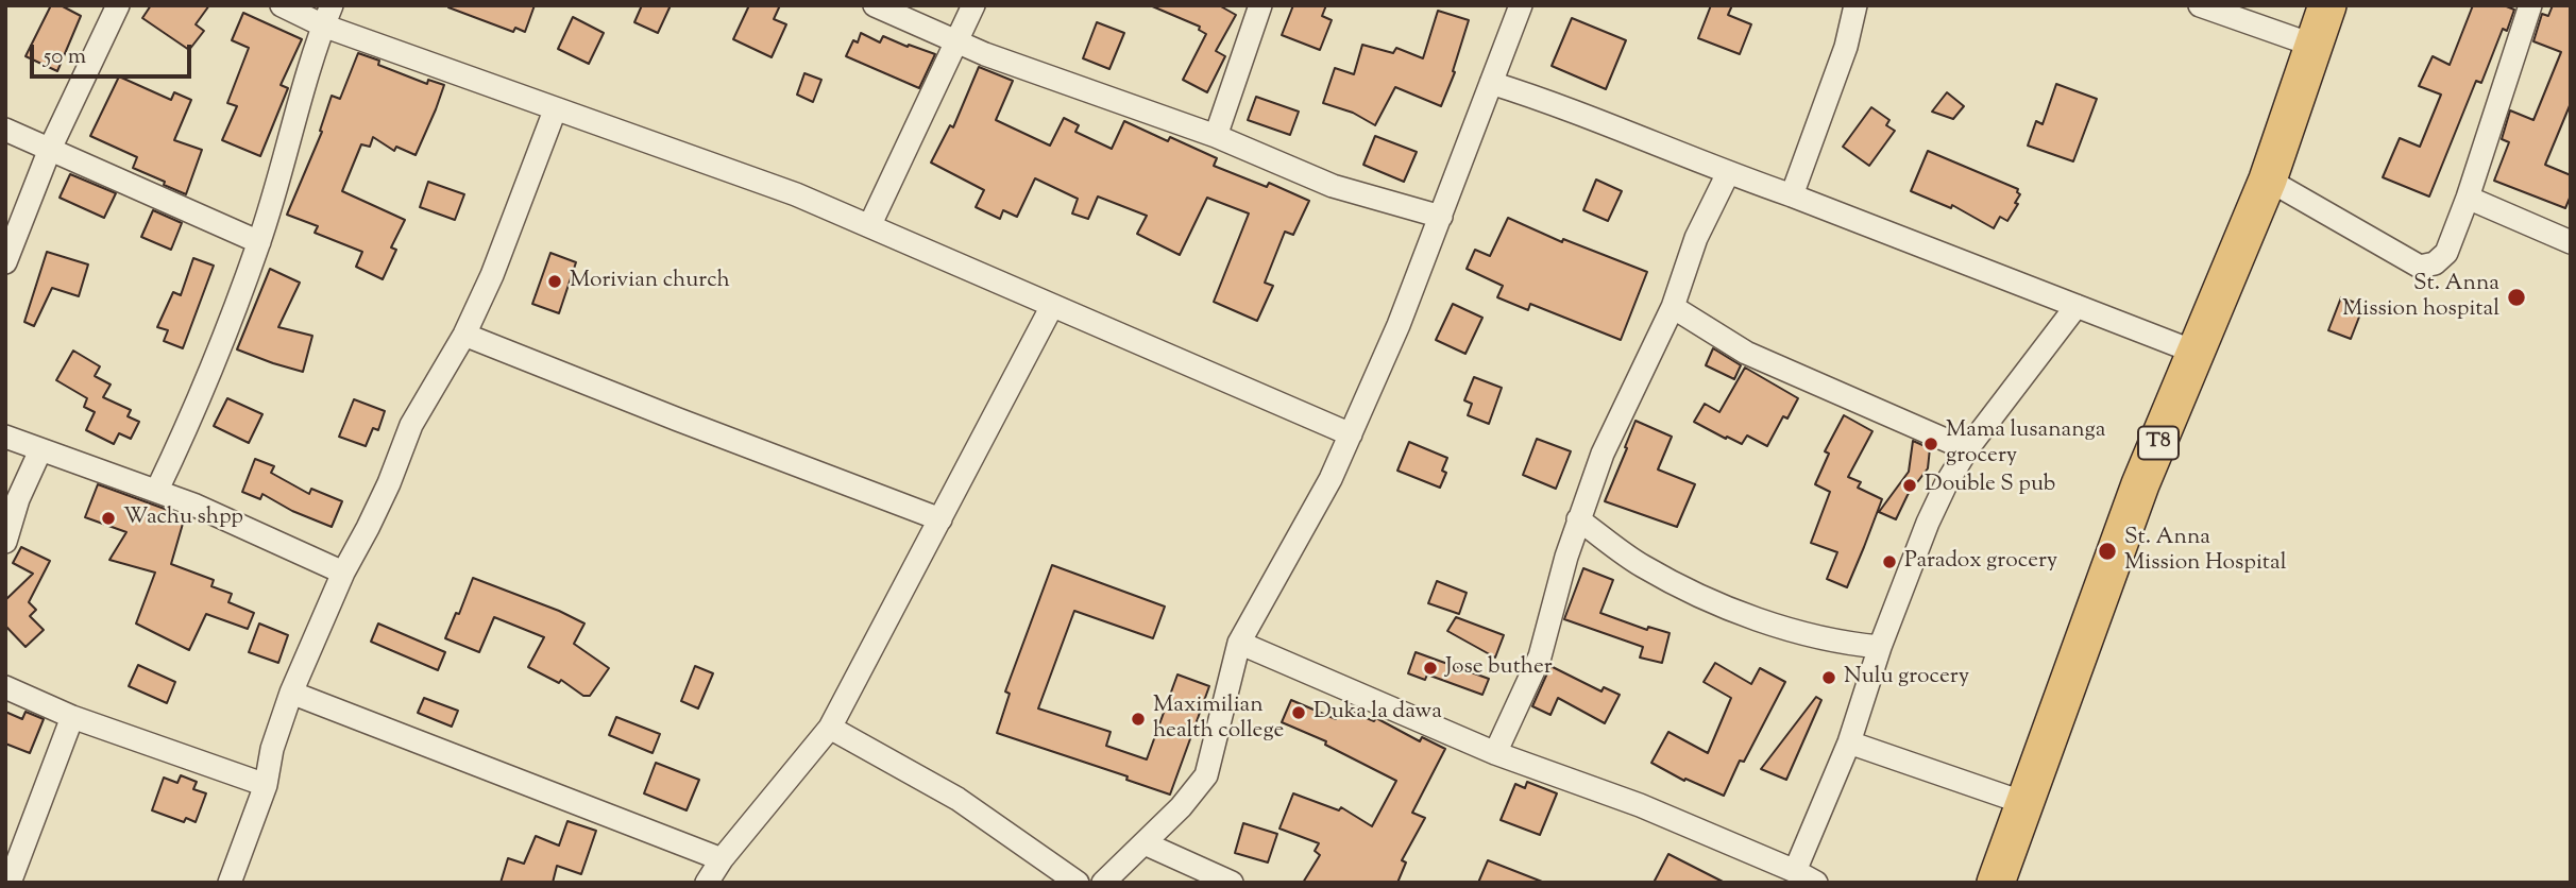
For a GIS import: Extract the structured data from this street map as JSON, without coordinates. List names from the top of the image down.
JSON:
{
  "streets": {
    "highway": ["T8"]
  },
  "places": [
    "Morivian church",
    "St. Anna Mission hospital",
    "Mama lusananga grocery",
    "Double S pub",
    "Wachu shpp",
    "St. Anna Mission Hospital",
    "Paradox grocery",
    "Jose buther",
    "Nulu grocery",
    "Duka la dawa",
    "Maximilian health college"
  ],
  "scale_bar": "50 m"
}
